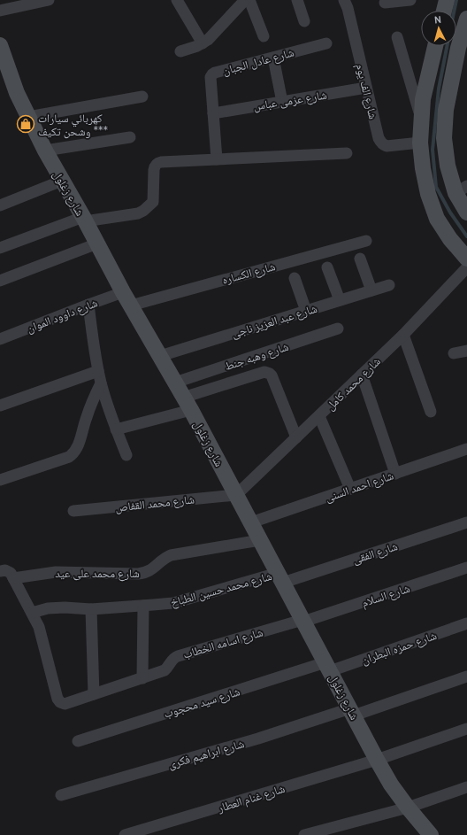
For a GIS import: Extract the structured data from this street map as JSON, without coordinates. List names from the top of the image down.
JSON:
{
  "streets": {
    "street": [
      "شارع عادل الجبان",
      "شارع الف يوم",
      "شارع عزمى عباس",
      "شارع زغلول",
      "شارع الكساره",
      "شارع داوود الموان",
      "شارع عبد العزيز ناجى",
      "شارع وهبه جنط",
      "شارع محمد كامل",
      "شارع احمد السنى",
      "شارع محمد القفاص",
      "شارع الفقى",
      "شارع محمد على عيد",
      "شارع محمد حسين الطباخ",
      "شارع السلام",
      "شارع اسامه الخطاب",
      "شارع حمزه البطران",
      "شارع سيد محجوب",
      "شارع ابراهيم فكرى",
      "شارع غنام العطار"
    ]
  },
  "crossings": [
    ["شارع عادل الجبان", "شارع عزمى عباس"],
    ["شارع الف يوم", "شارع عزمى عباس"],
    ["شارع زغلول", "شارع الكساره"],
    ["شارع زغلول", "شارع داوود الموان"],
    ["شارع زغلول", "شارع عبد العزيز ناجى"],
    ["شارع زغلول", "شارع وهبه جنط"],
    ["شارع زغلول", "شارع محمد كامل"],
    ["شارع زغلول", "شارع احمد السنى"],
    ["شارع زغلول", "شارع محمد القفاص"],
    ["شارع زغلول", "شارع الفقى"],
    ["شارع زغلول", "شارع محمد على عيد"],
    ["شارع زغلول", "شارع محمد حسين الطباخ"],
    ["شارع زغلول", "شارع السلام"],
    ["شارع زغلول", "شارع اسامه الخطاب"],
    ["شارع زغلول", "شارع حمزه البطران"],
    ["شارع زغلول", "شارع سيد محجوب"],
    ["شارع زغلول", "شارع ابراهيم فكرى"],
    ["شارع زغلول", "شارع غنام العطار"],
    ["شارع الكساره", "شارع داوود الموان"],
    ["شارع محمد كامل", "شارع محمد القفاص"],
    ["شارع الفقى", "شارع محمد حسين الطباخ"],
    ["شارع محمد حسين الطباخ", "شارع اسامه الخطاب"],
    ["شارع السلام", "شارع اسامه الخطاب"],
    ["شارع حمزه البطران", "شارع سيد محجوب"]
  ],
  "places": {
    "shop": ["كهربائي سيارات وشحن تكيف ***"]
  },
  "north": "top"
}
